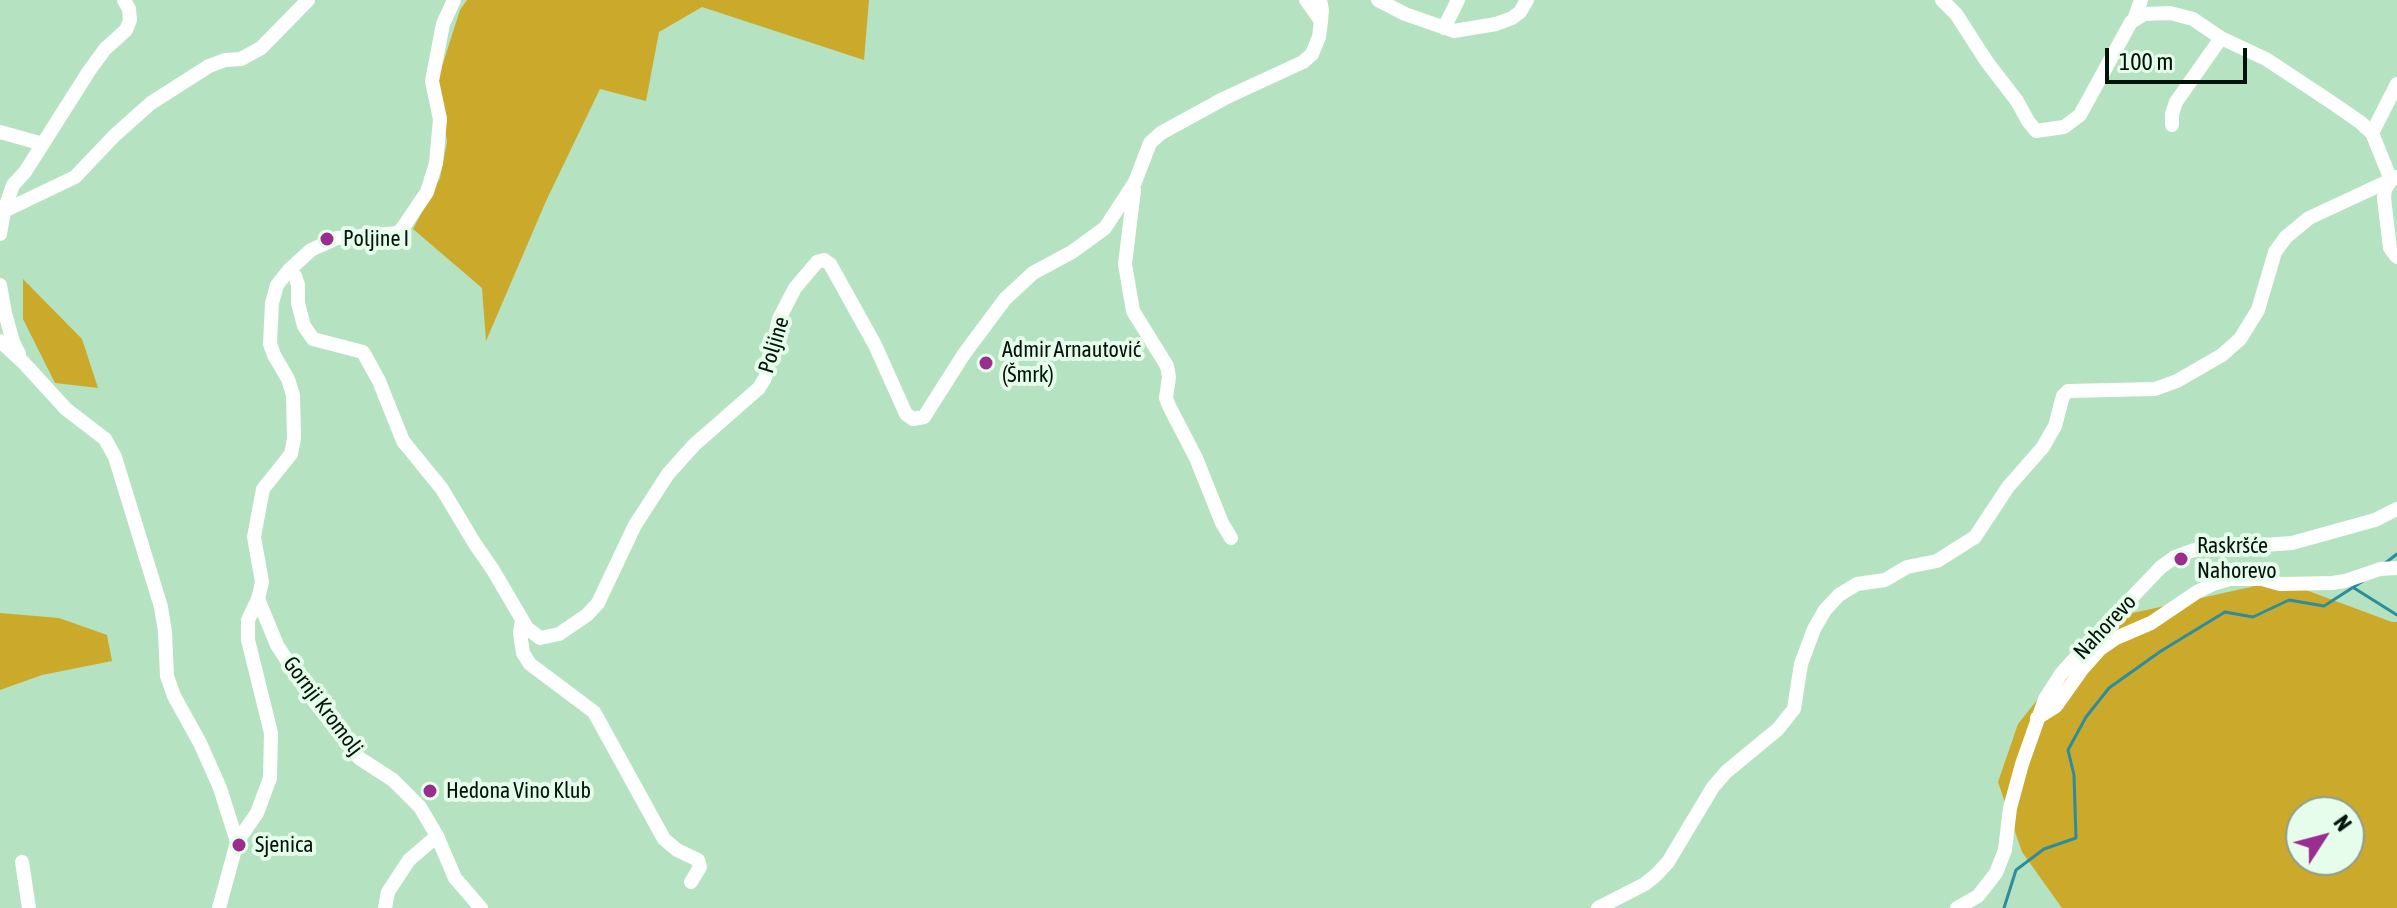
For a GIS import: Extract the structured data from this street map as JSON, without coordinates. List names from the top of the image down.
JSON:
{
  "streets": {
    "street": ["Poljine", "Nahorevo", "Gornji Kromolj"]
  },
  "places": [
    "Poljine I",
    "Admir Arnautović (Šmrk)",
    "Raskršće Nahorevo",
    "Hedona Vino Klub",
    "Sjenica"
  ],
  "scale_bar": "100 m",
  "north": "top right"
}
